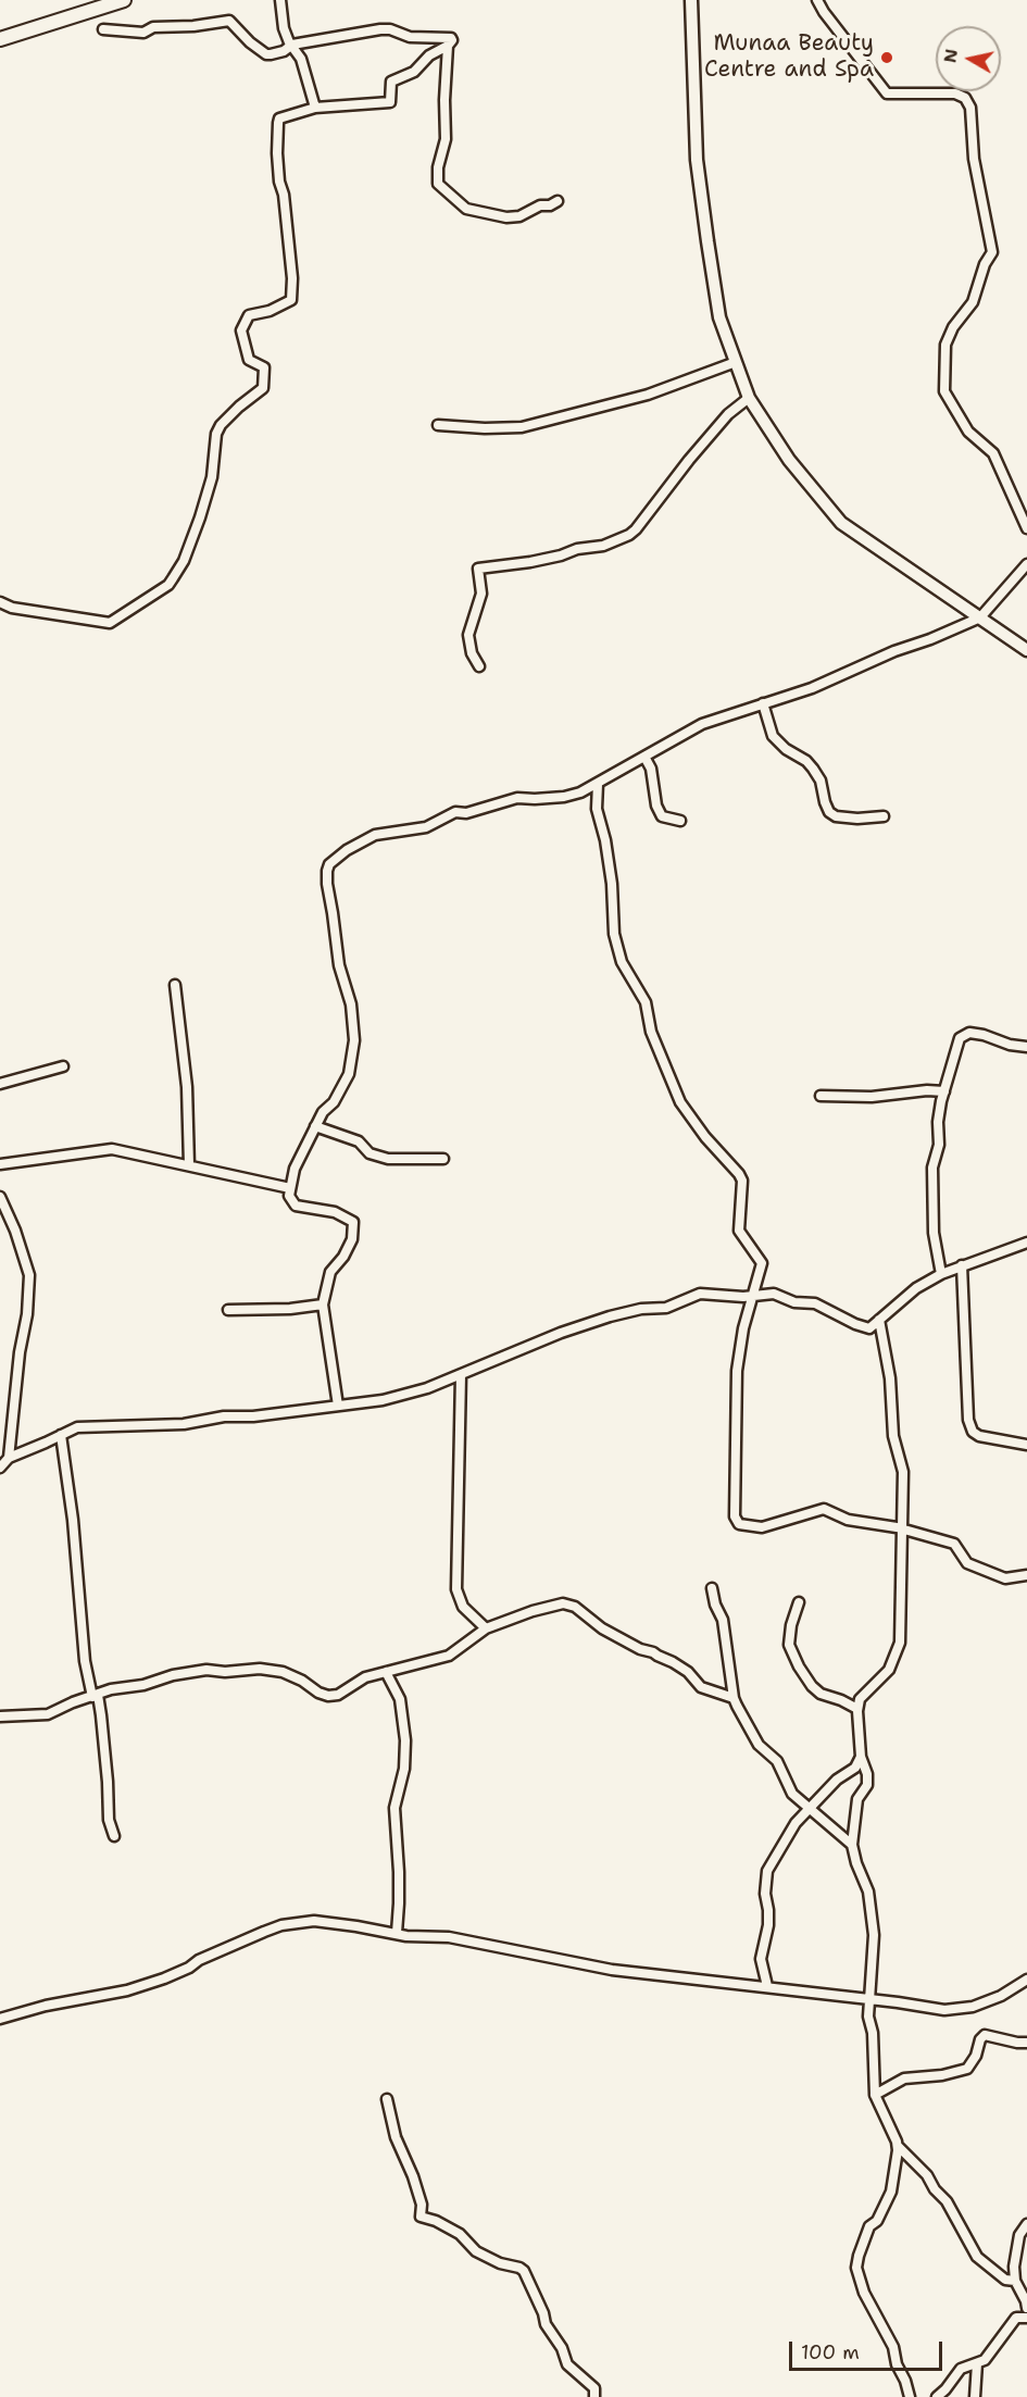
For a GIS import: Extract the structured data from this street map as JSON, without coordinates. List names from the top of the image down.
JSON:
{
  "places": ["Munaa Beauty Centre and Spa"],
  "scale_bar": "100 m",
  "north": "left"
}
